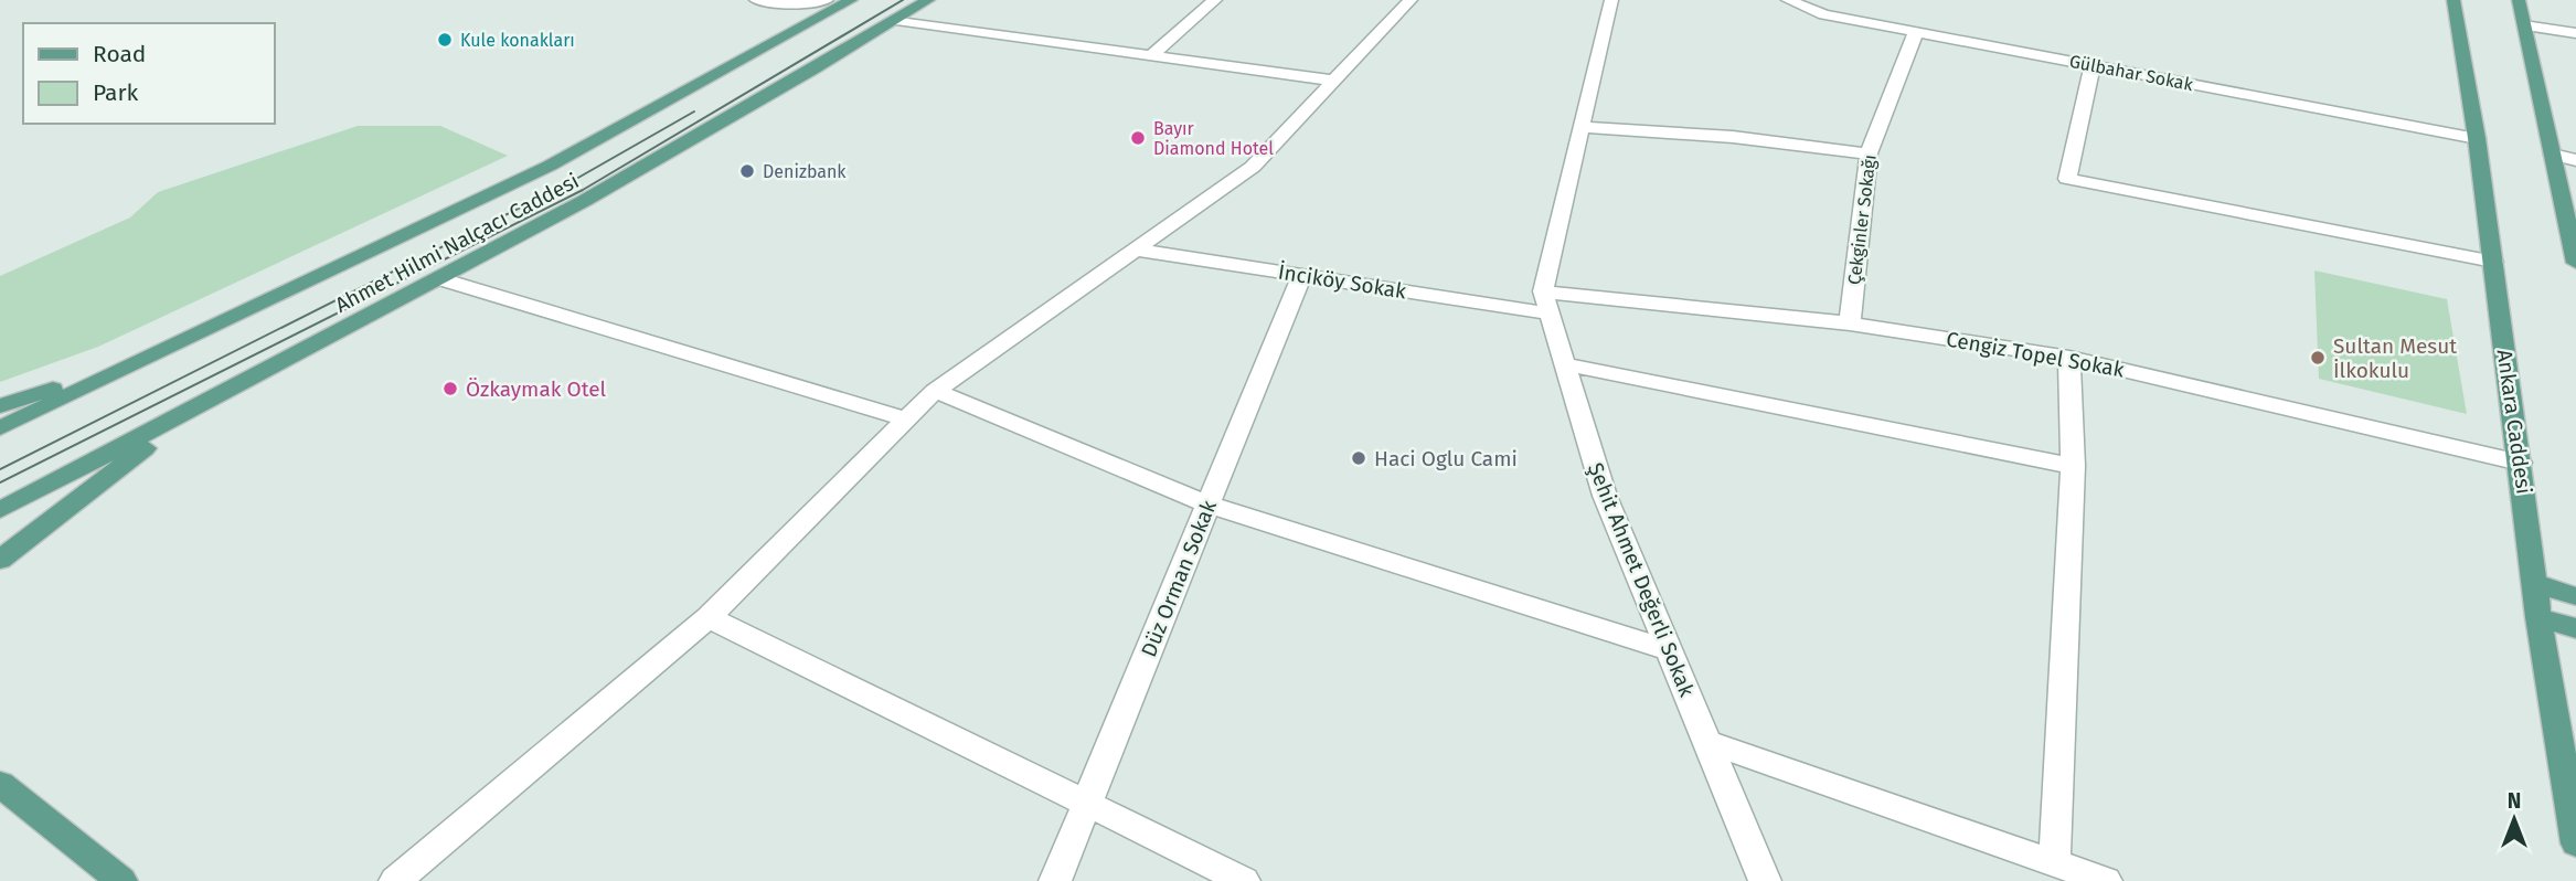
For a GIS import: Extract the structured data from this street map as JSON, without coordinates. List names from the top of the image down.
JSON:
{
  "streets": {
    "main road": ["Ahmet Hilmi Nalçacı Caddesi", "Ankara Caddesi"],
    "street": [
      "Gülbahar Sokak",
      "Çekginler Sokağı",
      "İnciköy Sokak",
      "Cengiz Topel Sokak",
      "Düz Orman Sokak",
      "Şehit Ahmet Değerli Sokak"
    ]
  },
  "crossings": [
    ["Gülbahar Sokak", "Çekginler Sokağı"],
    ["Gülbahar Sokak", "Ankara Caddesi"],
    ["Çekginler Sokağı", "Cengiz Topel Sokak"],
    ["İnciköy Sokak", "Cengiz Topel Sokak"],
    ["İnciköy Sokak", "Düz Orman Sokak"],
    ["İnciköy Sokak", "Şehit Ahmet Değerli Sokak"],
    ["Cengiz Topel Sokak", "Ankara Caddesi"],
    ["Cengiz Topel Sokak", "Şehit Ahmet Değerli Sokak"]
  ],
  "places": [
    "Kule konakları",
    "Bayır Diamond Hotel",
    "Denizbank",
    "Sultan Mesut İlkokulu",
    "Özkaymak Otel",
    "Haci Oglu Cami"
  ],
  "legend": ["Road", "Park"],
  "north": "top"
}
